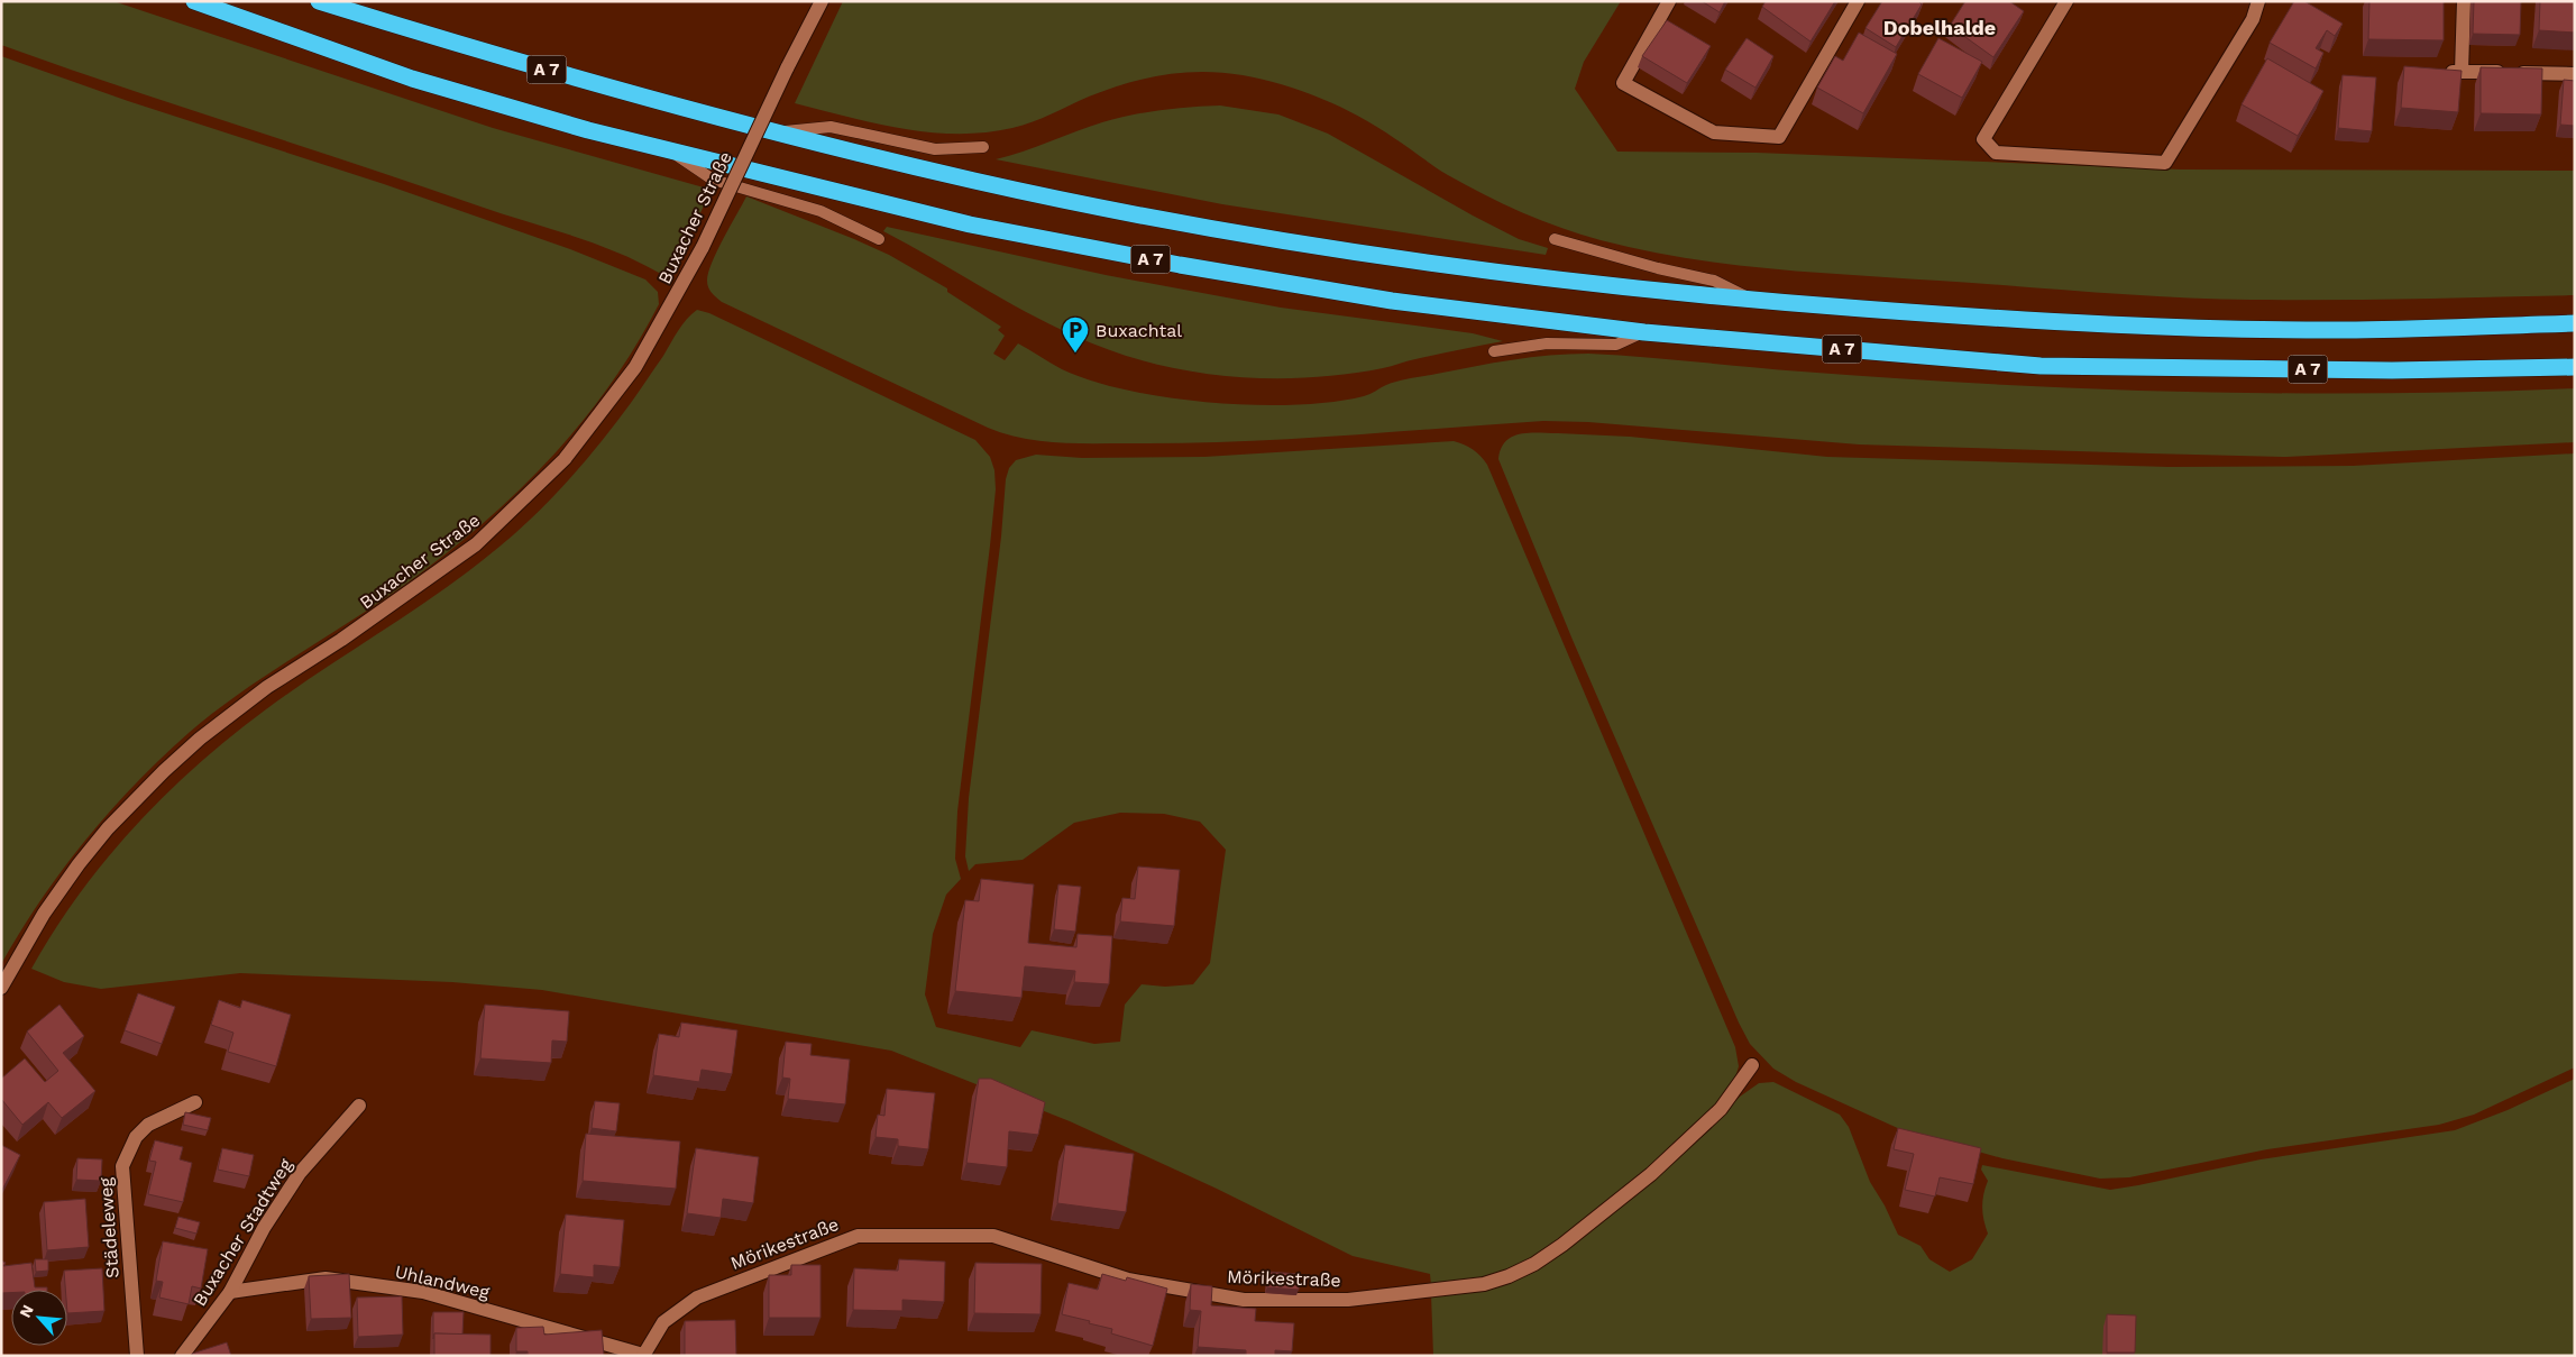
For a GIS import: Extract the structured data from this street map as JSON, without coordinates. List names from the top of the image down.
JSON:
{
  "streets": {
    "highway": ["A 7"],
    "street": [
      "Buxacher Straße",
      "Städeleweg",
      "Buxacher Stadtweg",
      "Mörikestraße",
      "Uhlandweg"
    ]
  },
  "crossings": [
    ["Buxacher Stadtweg", "Uhlandweg"],
    ["Mörikestraße", "Uhlandweg"]
  ],
  "districts": ["Dobelhalde"],
  "places": {
    "parking": ["Buxachtal"]
  },
  "north": "top left"
}
